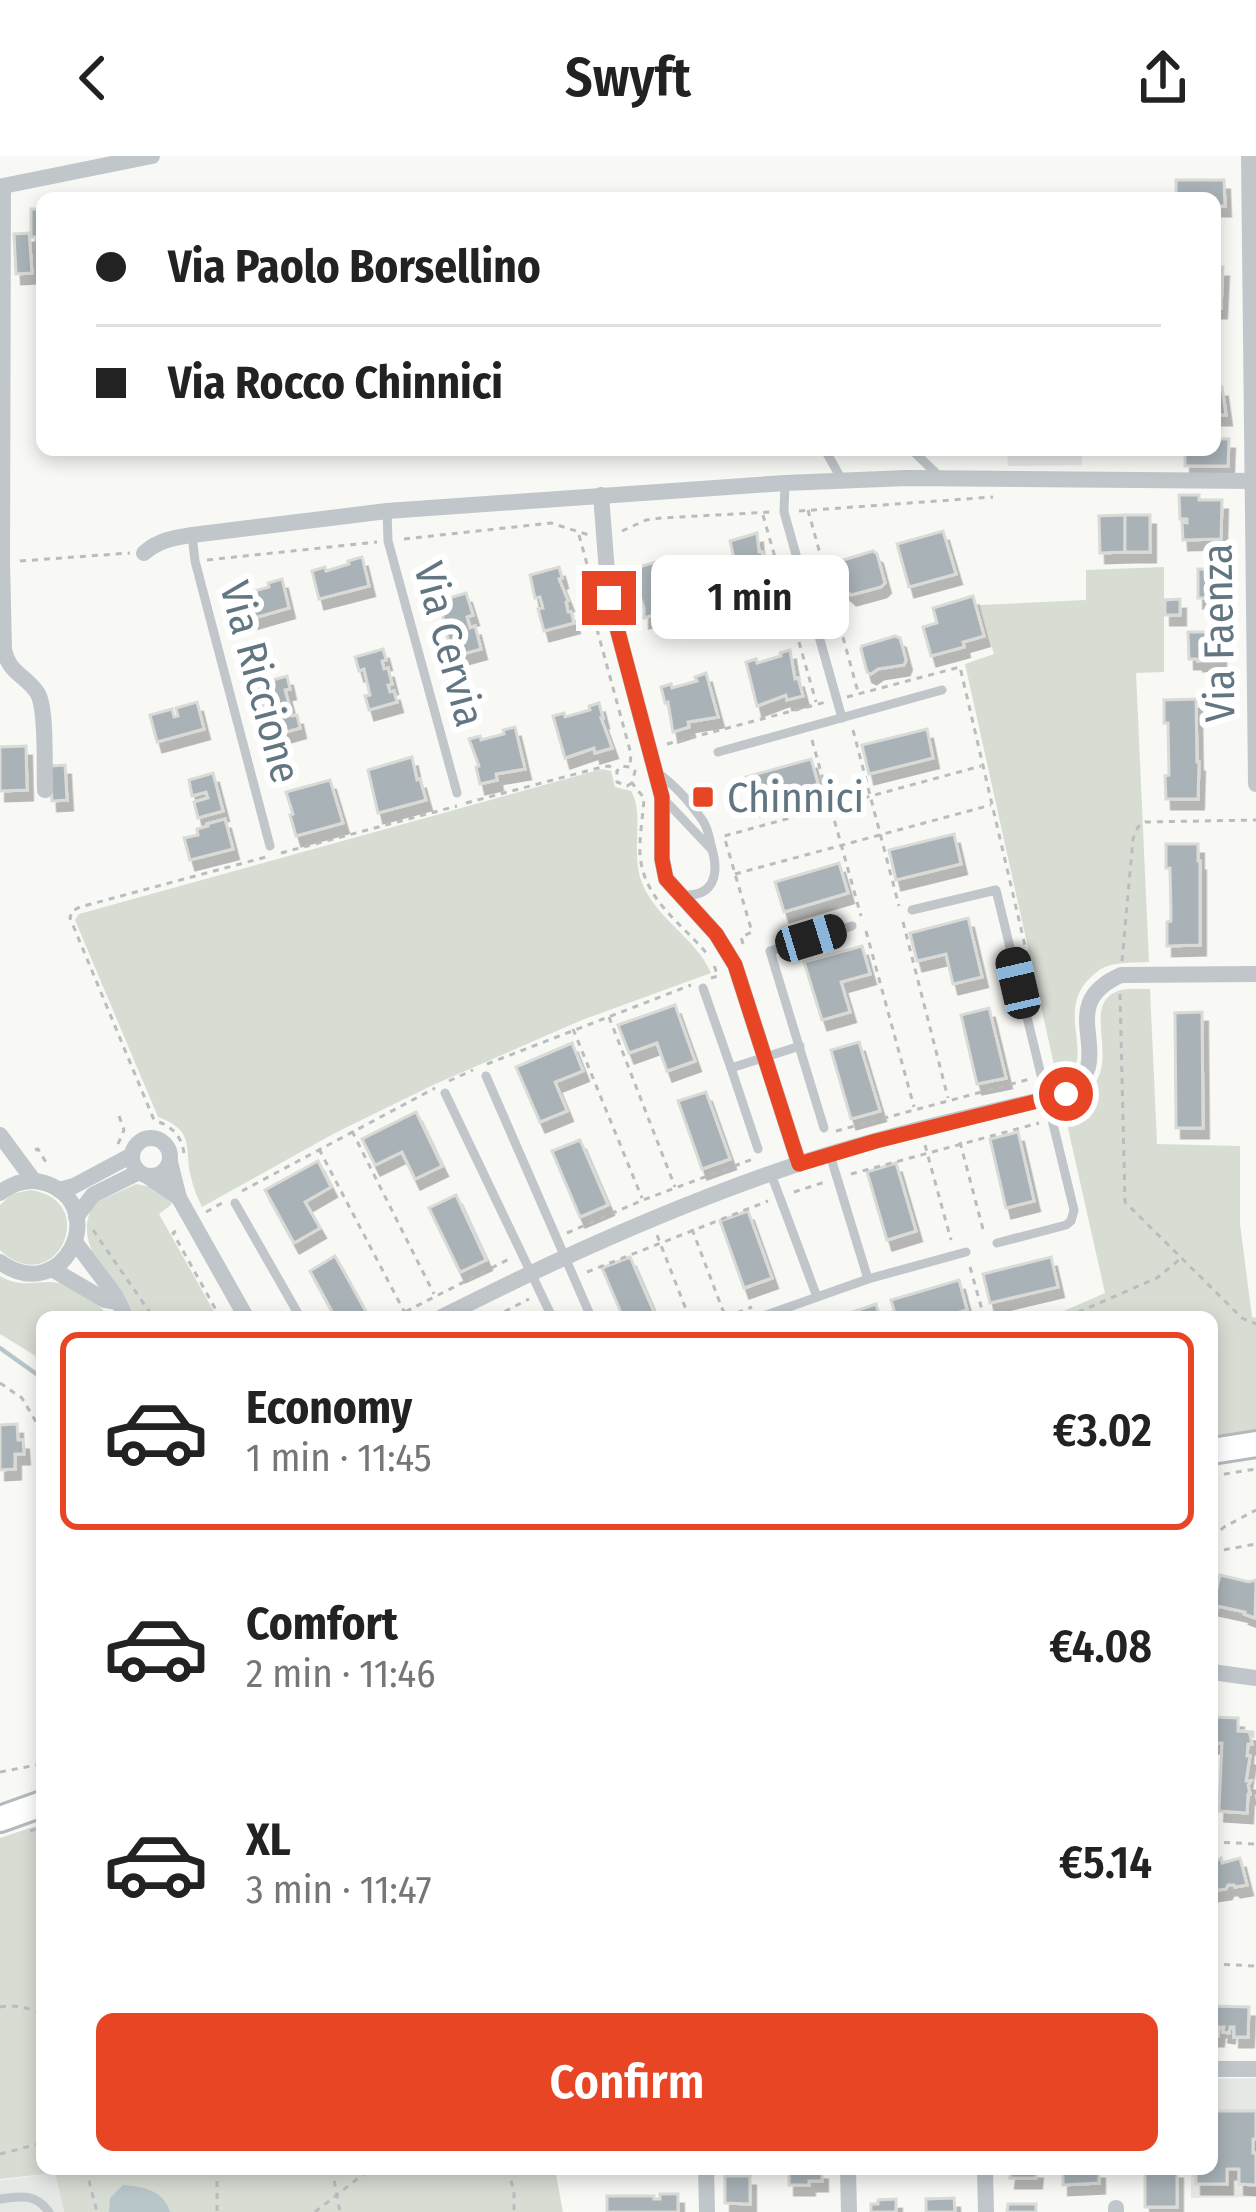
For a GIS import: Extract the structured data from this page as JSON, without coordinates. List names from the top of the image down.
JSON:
{
  "streets": {
    "street": ["Via Faenza"],
    "lane": ["Via Cervia", "Via Riccione"]
  },
  "places": {
    "transit": ["Chinnici"]
  },
  "page": {
    "header": "Swyft",
    "banner": ["Via Paolo Borsellino", "Via Rocco Chinnici"],
    "bubble": "1 min",
    "list": [
      {
        "name": "Economy",
        "note": "1 min · 11:45",
        "value": "€3.02"
      },
      {
        "name": "Comfort",
        "note": "2 min · 11:46",
        "value": "€4.08"
      },
      {
        "name": "XL",
        "note": "3 min · 11:47",
        "value": "€5.14"
      }
    ],
    "buttons": "Confirm"
  }
}
